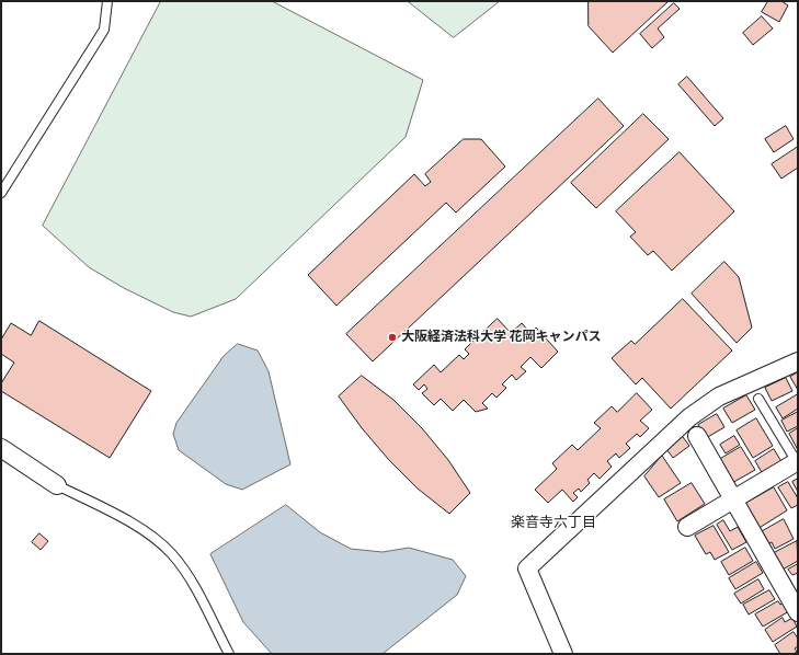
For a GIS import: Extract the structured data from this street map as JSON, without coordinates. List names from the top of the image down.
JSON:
{
  "districts": ["楽音寺六丁目"],
  "places": ["大阪経済法科大学 花岡キャンパス"]
}
